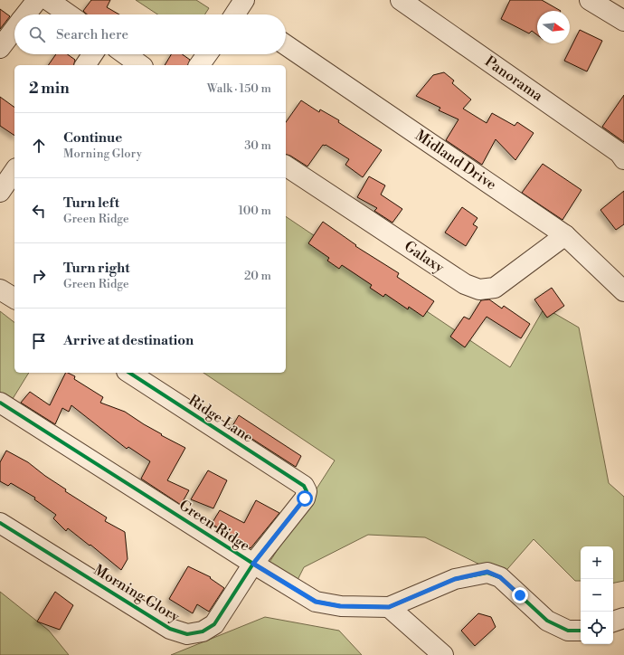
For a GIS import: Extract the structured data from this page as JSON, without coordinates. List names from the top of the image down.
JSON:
{
  "streets": {
    "street": [
      "Panorama",
      "Midland Drive",
      "Galaxy",
      "Ridge Lane",
      "Green Ridge",
      "Morning Glory"
    ]
  },
  "crossings": [
    ["Midland Drive", "Galaxy"],
    ["Ridge Lane", "Morning Glory"],
    ["Green Ridge", "Morning Glory"]
  ],
  "north": "right",
  "page": {
    "search": "Search here",
    "heading": ["2 min", "Walk · 150 m"],
    "list": [
      ["Continue", "Morning Glory", "30 m"],
      ["Turn left", "Green Ridge", "100 m"],
      ["Turn right", "Green Ridge", "20 m"],
      "Arrive at destination"
    ],
    "map_buttons": ["+", "−"]
  }
}
